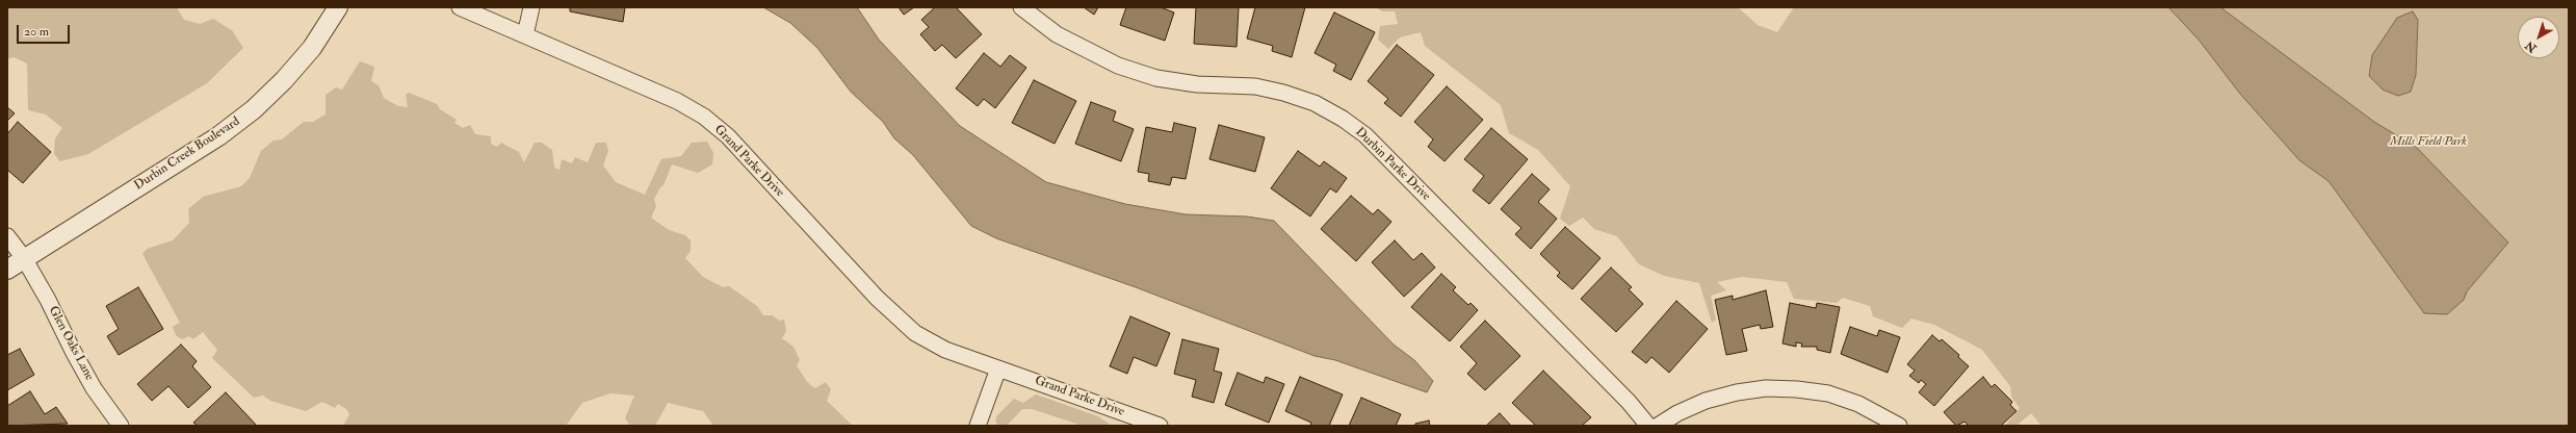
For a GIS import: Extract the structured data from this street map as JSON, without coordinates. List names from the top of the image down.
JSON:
{
  "streets": {
    "street": [
      "Durbin Creek Boulevard",
      "Grand Parke Drive",
      "Durbin Parke Drive",
      "Glen Oaks Lane"
    ]
  },
  "crossings": [
    ["Durbin Creek Boulevard", "Glen Oaks Lane"]
  ],
  "parks": ["Mills Field Park"],
  "scale_bar": "20 m",
  "north": "bottom left"
}
